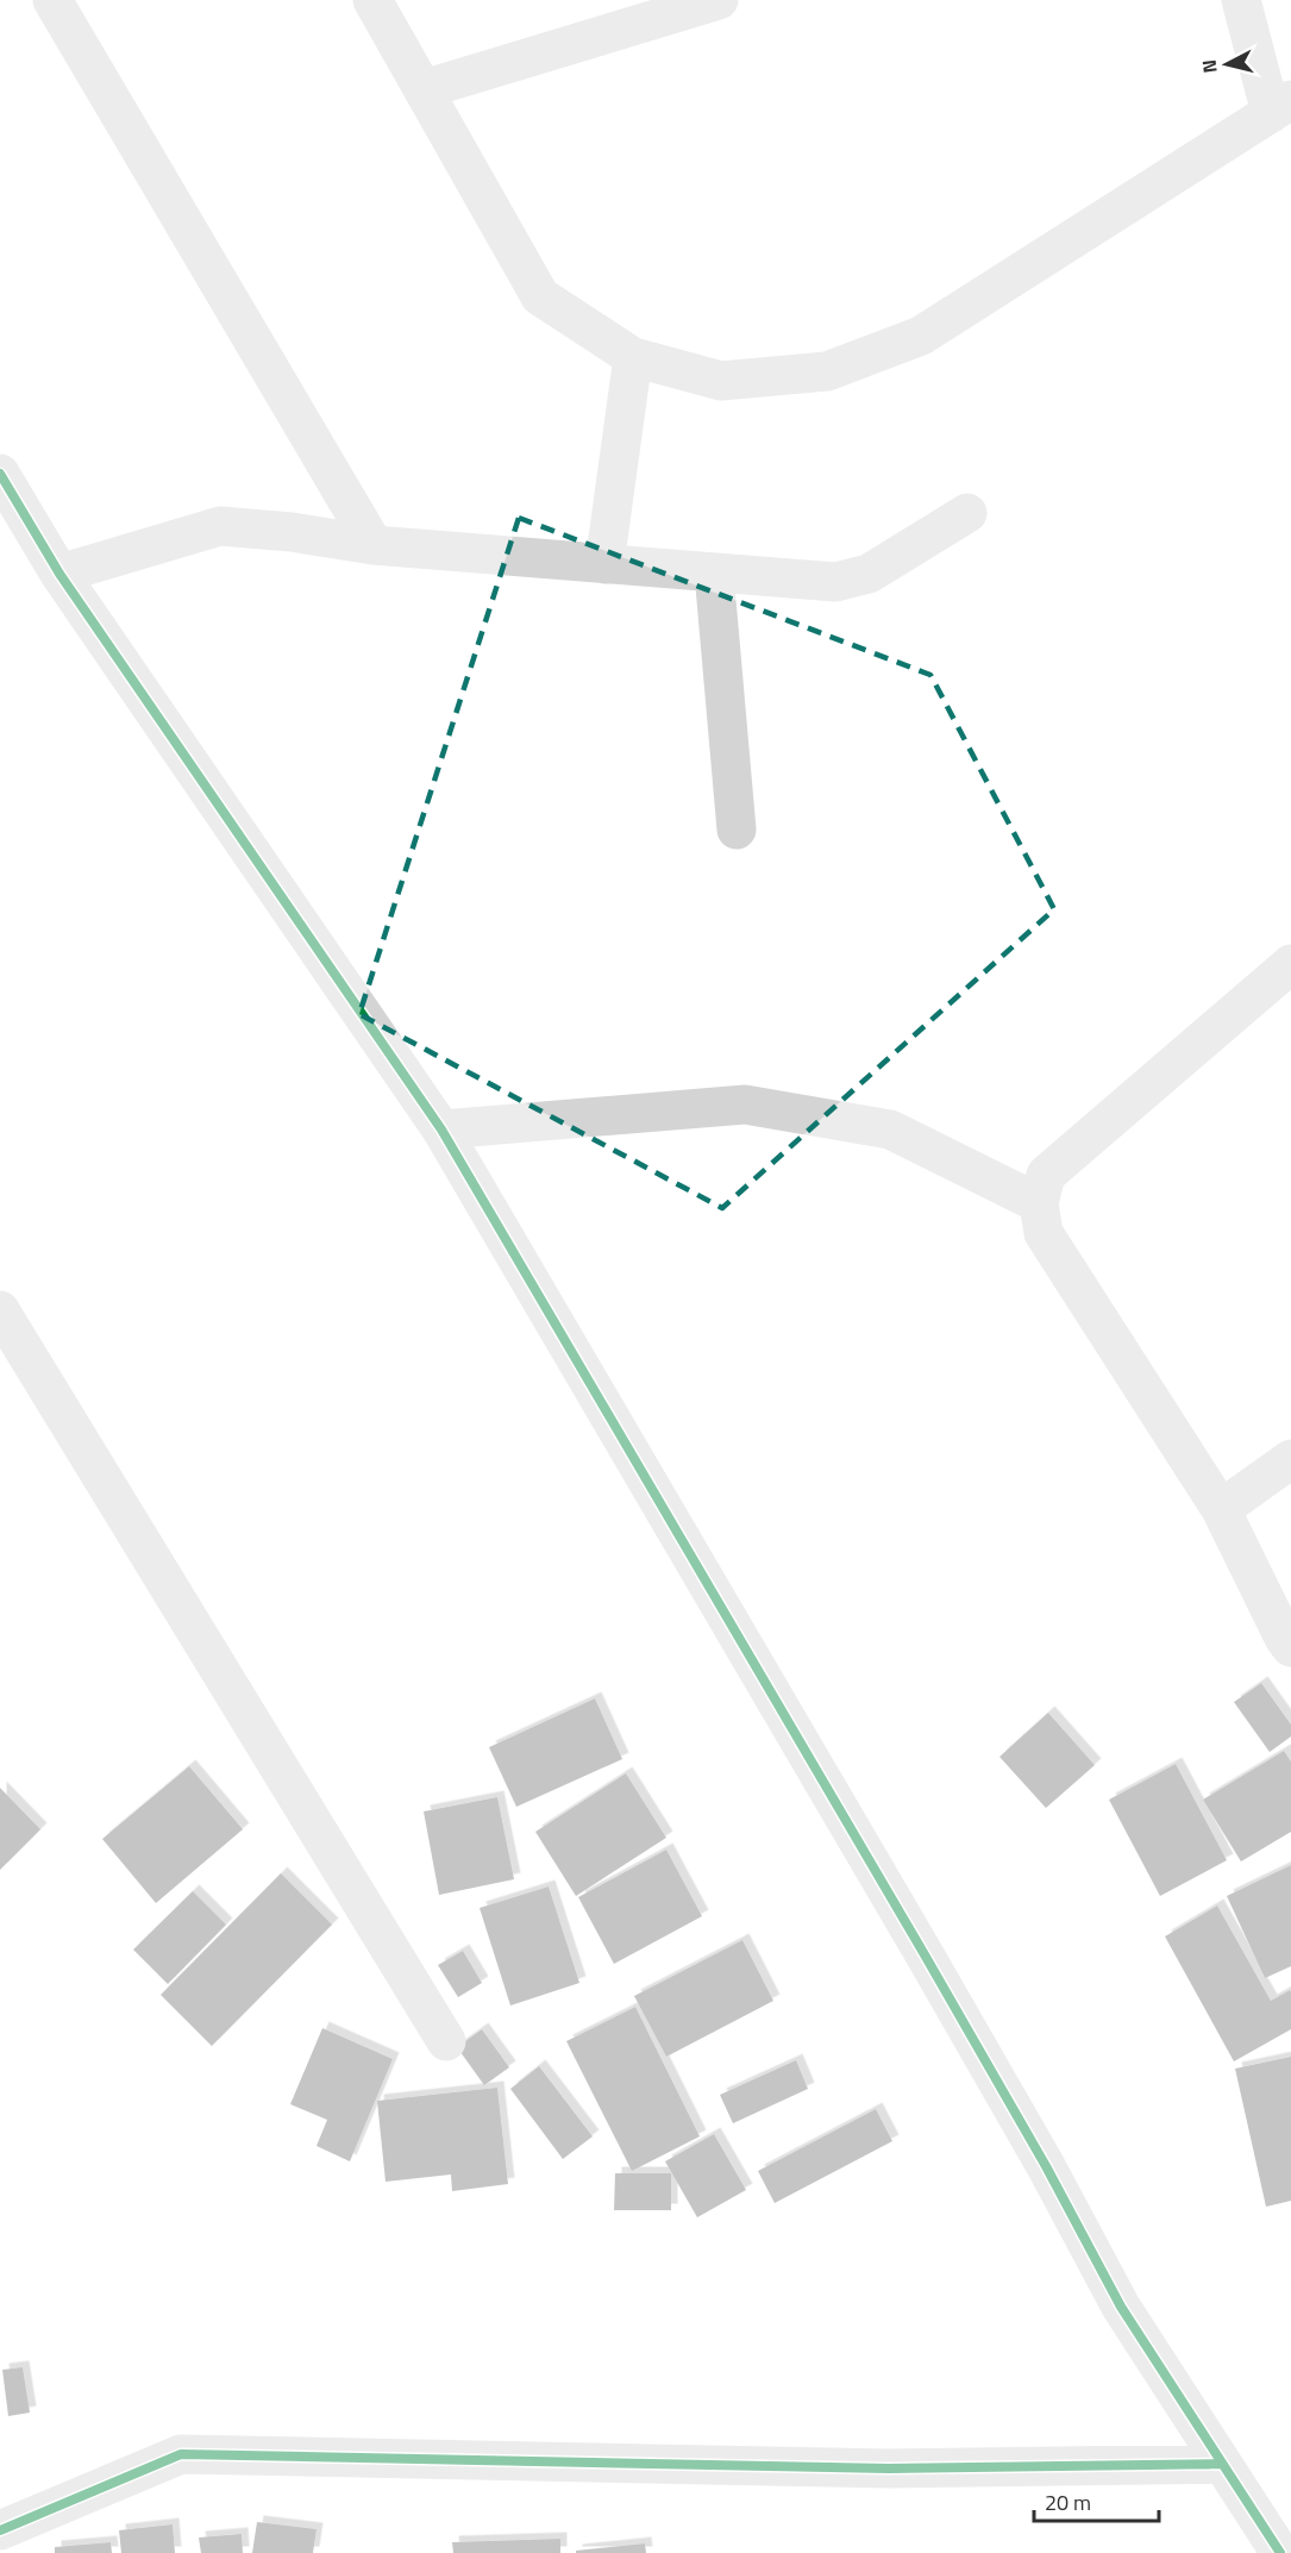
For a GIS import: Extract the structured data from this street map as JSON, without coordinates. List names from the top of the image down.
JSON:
{
  "scale_bar": "20 m",
  "north": "left"
}
